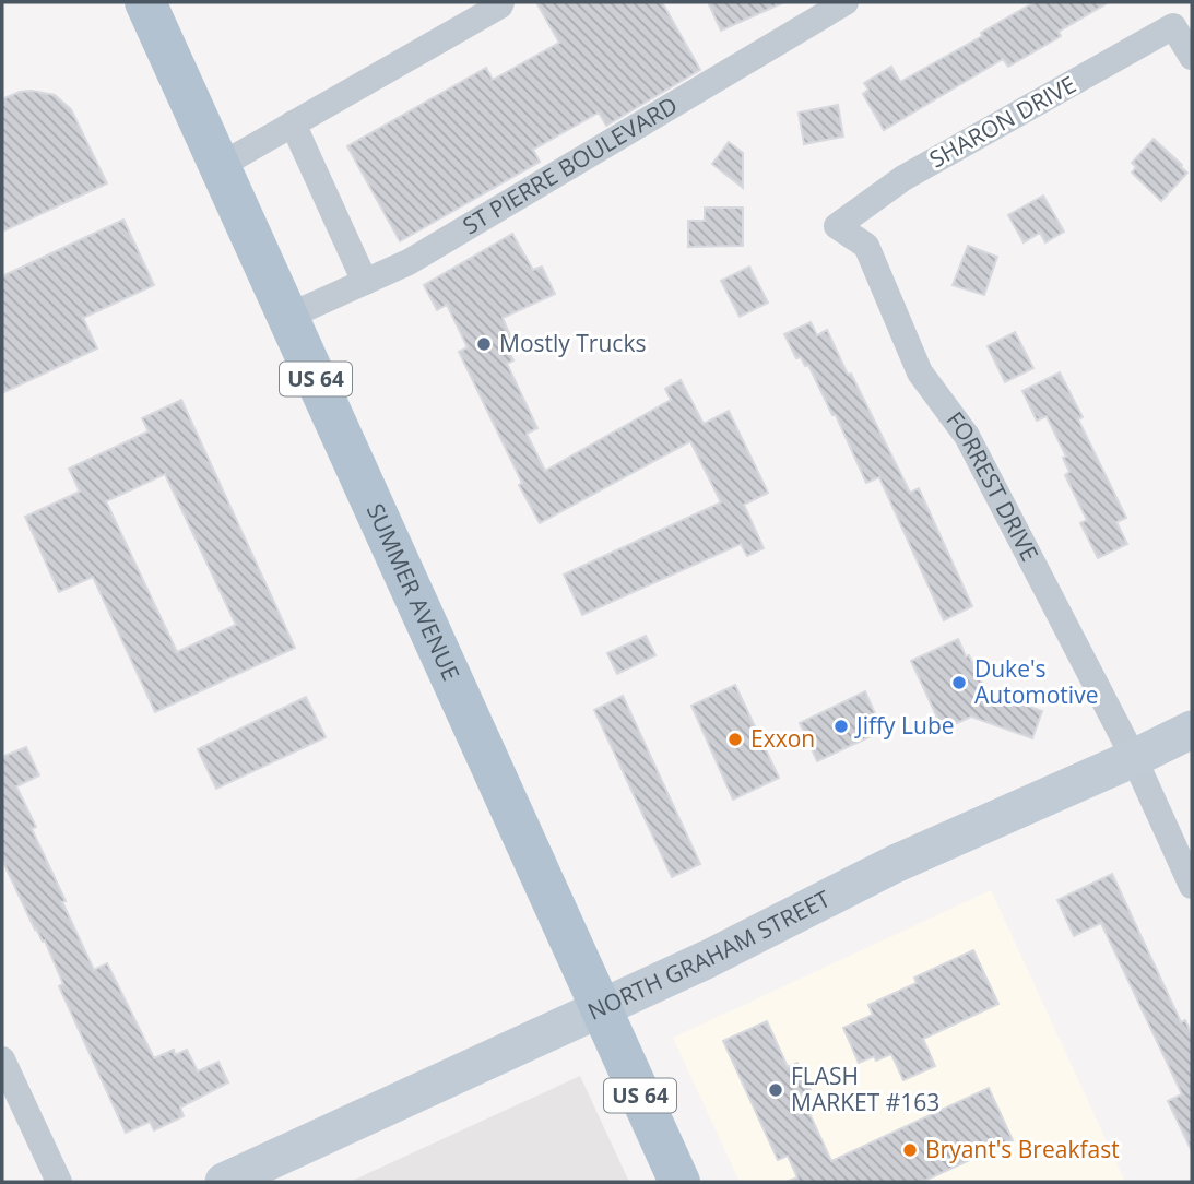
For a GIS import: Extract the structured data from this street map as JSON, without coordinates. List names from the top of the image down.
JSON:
{
  "streets": {
    "main road": ["US 64", "SUMMER AVENUE", "NORTH GRAHAM STREET"],
    "street": ["SHARON DRIVE", "ST PIERRE BOULEVARD", "FORREST DRIVE"]
  },
  "crossings": [
    ["SHARON DRIVE", "FORREST DRIVE"],
    ["ST PIERRE BOULEVARD", "SUMMER AVENUE"],
    ["FORREST DRIVE", "NORTH GRAHAM STREET"],
    ["SUMMER AVENUE", "NORTH GRAHAM STREET"]
  ],
  "places": [
    "Mostly Trucks",
    "Duke's Automotive",
    "Jiffy Lube",
    "Exxon",
    "FLASH MARKET #163",
    "Bryant's Breakfast"
  ]
}
